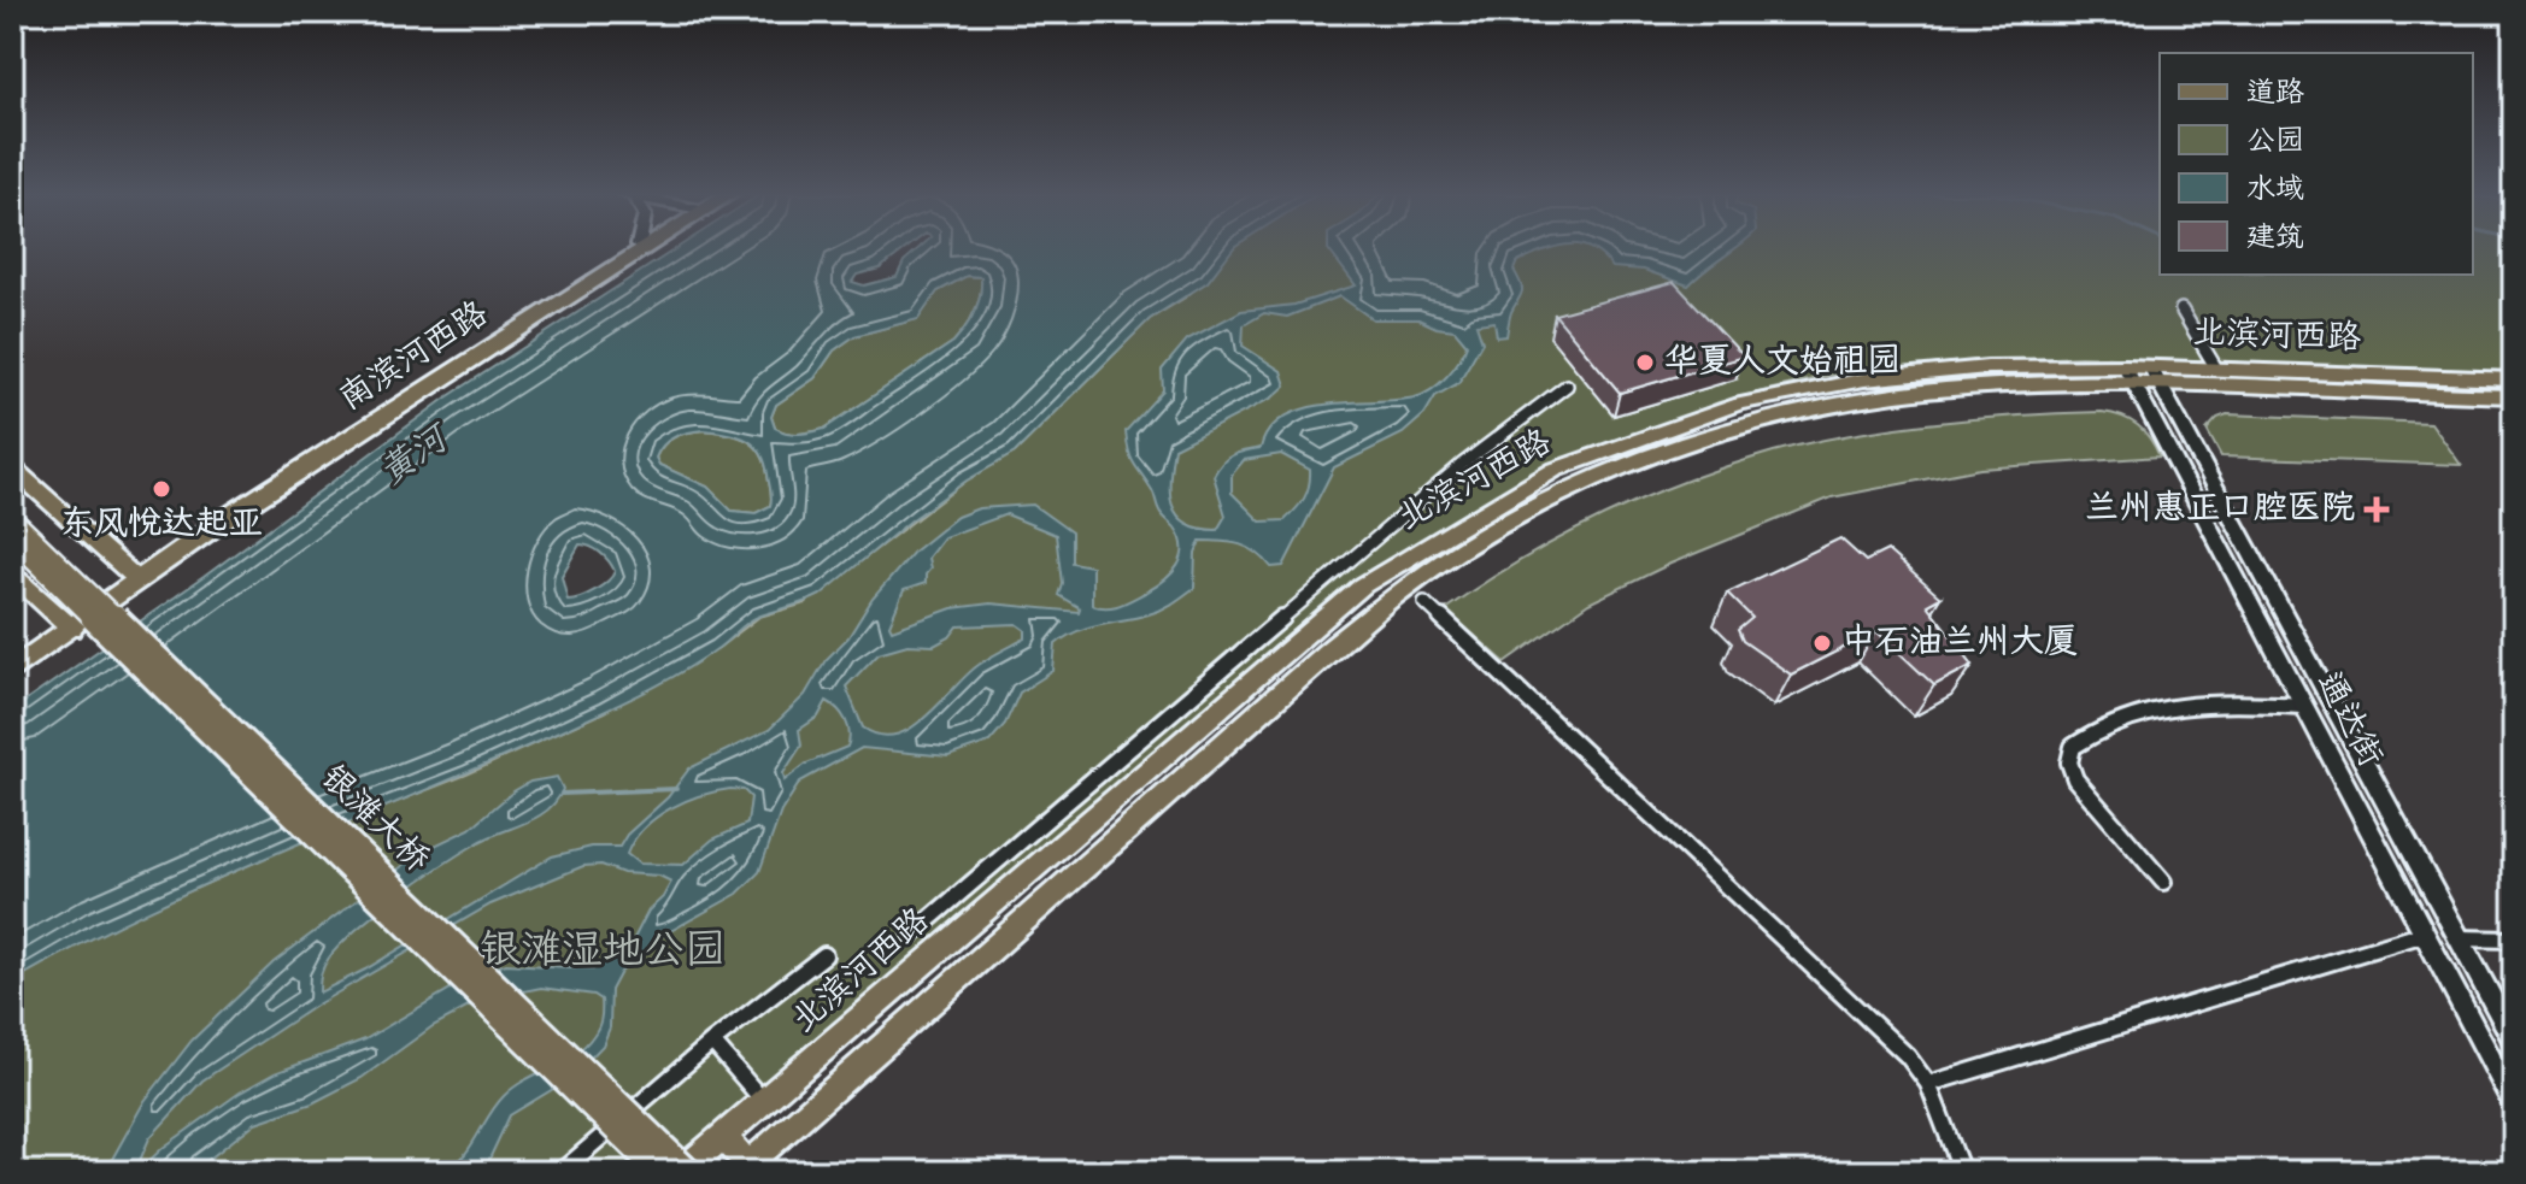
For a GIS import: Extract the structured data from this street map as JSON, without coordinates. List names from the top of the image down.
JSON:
{
  "streets": {
    "highway": ["南滨河西路"],
    "main road": ["北滨河西路", "通达街", "银滩大桥"]
  },
  "crossings": [
    ["北滨河西路", "通达街"],
    ["北滨河西路", "银滩大桥"]
  ],
  "water": ["黄河"],
  "parks": ["银滩湿地公园"],
  "places": {
    "other": ["华夏人文始祖园", "东风悦达起亚", "中石油兰州大厦"],
    "health": ["兰州惠正口腔医院"]
  },
  "legend": [
    "道路",
    "公园",
    "水域",
    "建筑"
  ]
}
